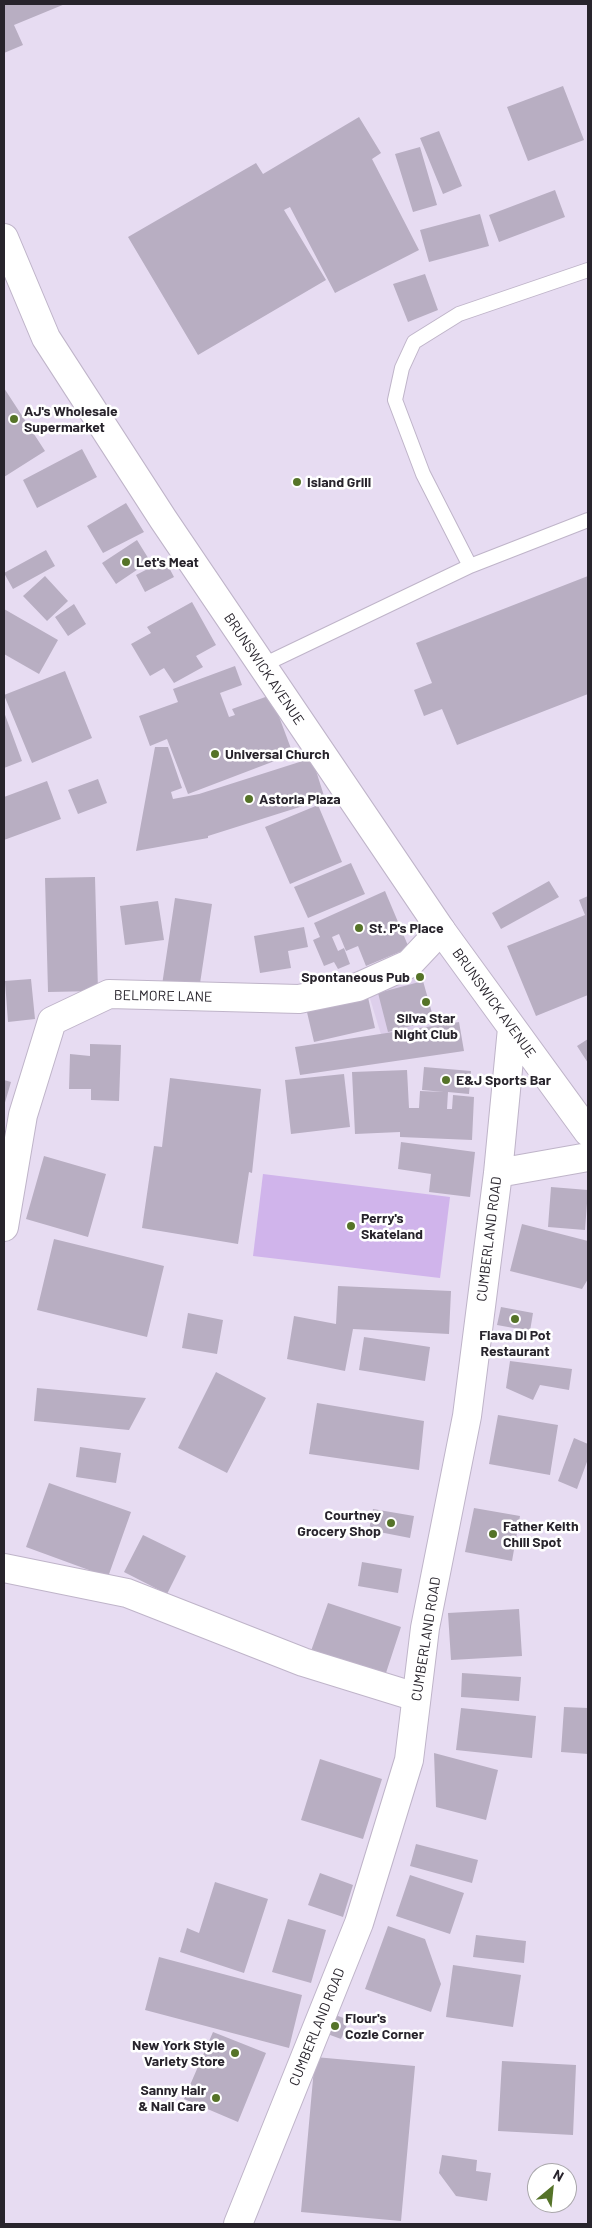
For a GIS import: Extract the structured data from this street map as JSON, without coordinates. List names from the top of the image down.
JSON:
{
  "streets": {
    "street": ["BRUNSWICK AVENUE", "BELMORE LANE", "CUMBERLAND ROAD"]
  },
  "crossings": [
    ["BRUNSWICK AVENUE", "BELMORE LANE"],
    ["BRUNSWICK AVENUE", "CUMBERLAND ROAD"]
  ],
  "places": [
    "AJ's Wholesale Supermarket",
    "Island Grill",
    "Let's Meat",
    "Universal Church",
    "Astoria Plaza",
    "St. P's Place",
    "Spontaneous Pub",
    "Silva Star Night Club",
    "E&J Sports Bar",
    "Perry's Skateland",
    "Flava Di Pot Restaurant",
    "Courtney Grocery Shop",
    "Father Keith Chill Spot",
    "Flour's Cozie Corner",
    "New York Style Variety Store",
    "Sanny Hair & Nail Care"
  ],
  "north": "top right"
}
